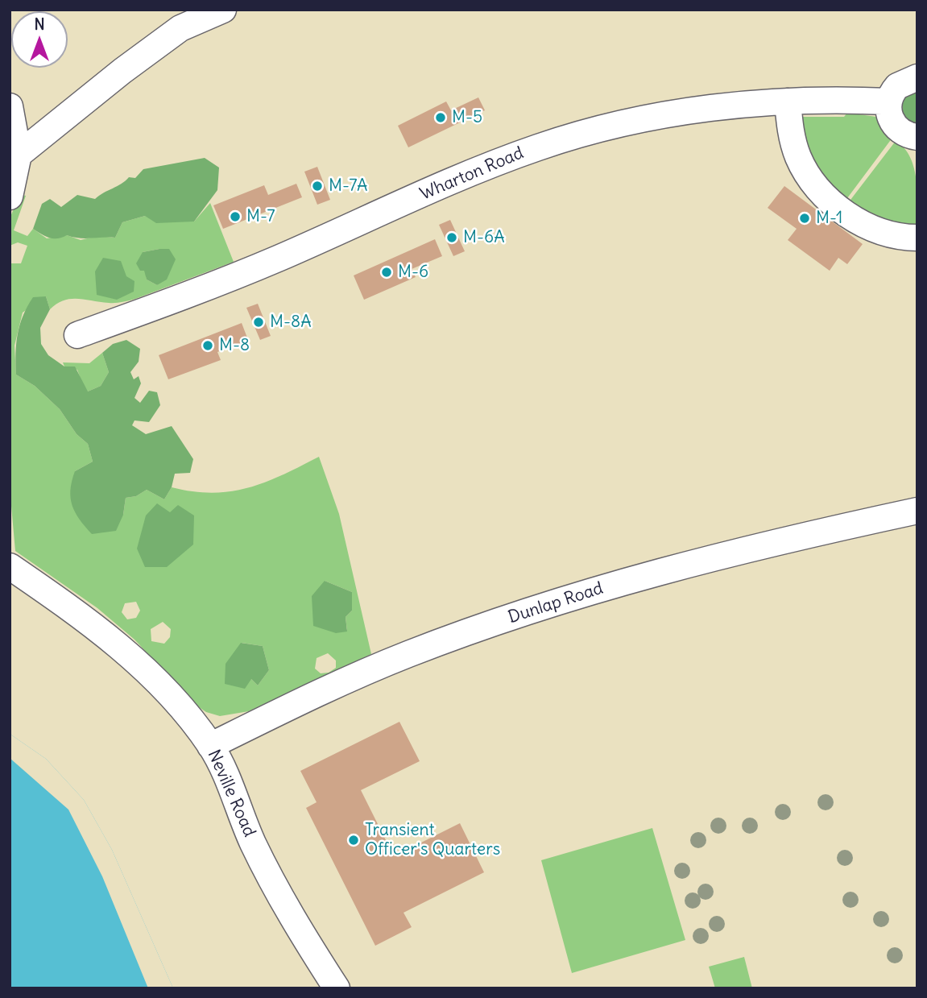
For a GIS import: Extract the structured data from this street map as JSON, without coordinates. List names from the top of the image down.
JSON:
{
  "streets": {
    "street": ["Wharton Road", "Dunlap Road", "Neville Road"]
  },
  "crossings": [
    ["Dunlap Road", "Neville Road"]
  ],
  "places": [
    "M-5",
    "M-7A",
    "M-7",
    "M-1",
    "M-6A",
    "M-6",
    "M-8A",
    "M-8",
    "Transient Officer's Quarters"
  ],
  "north": "top"
}
